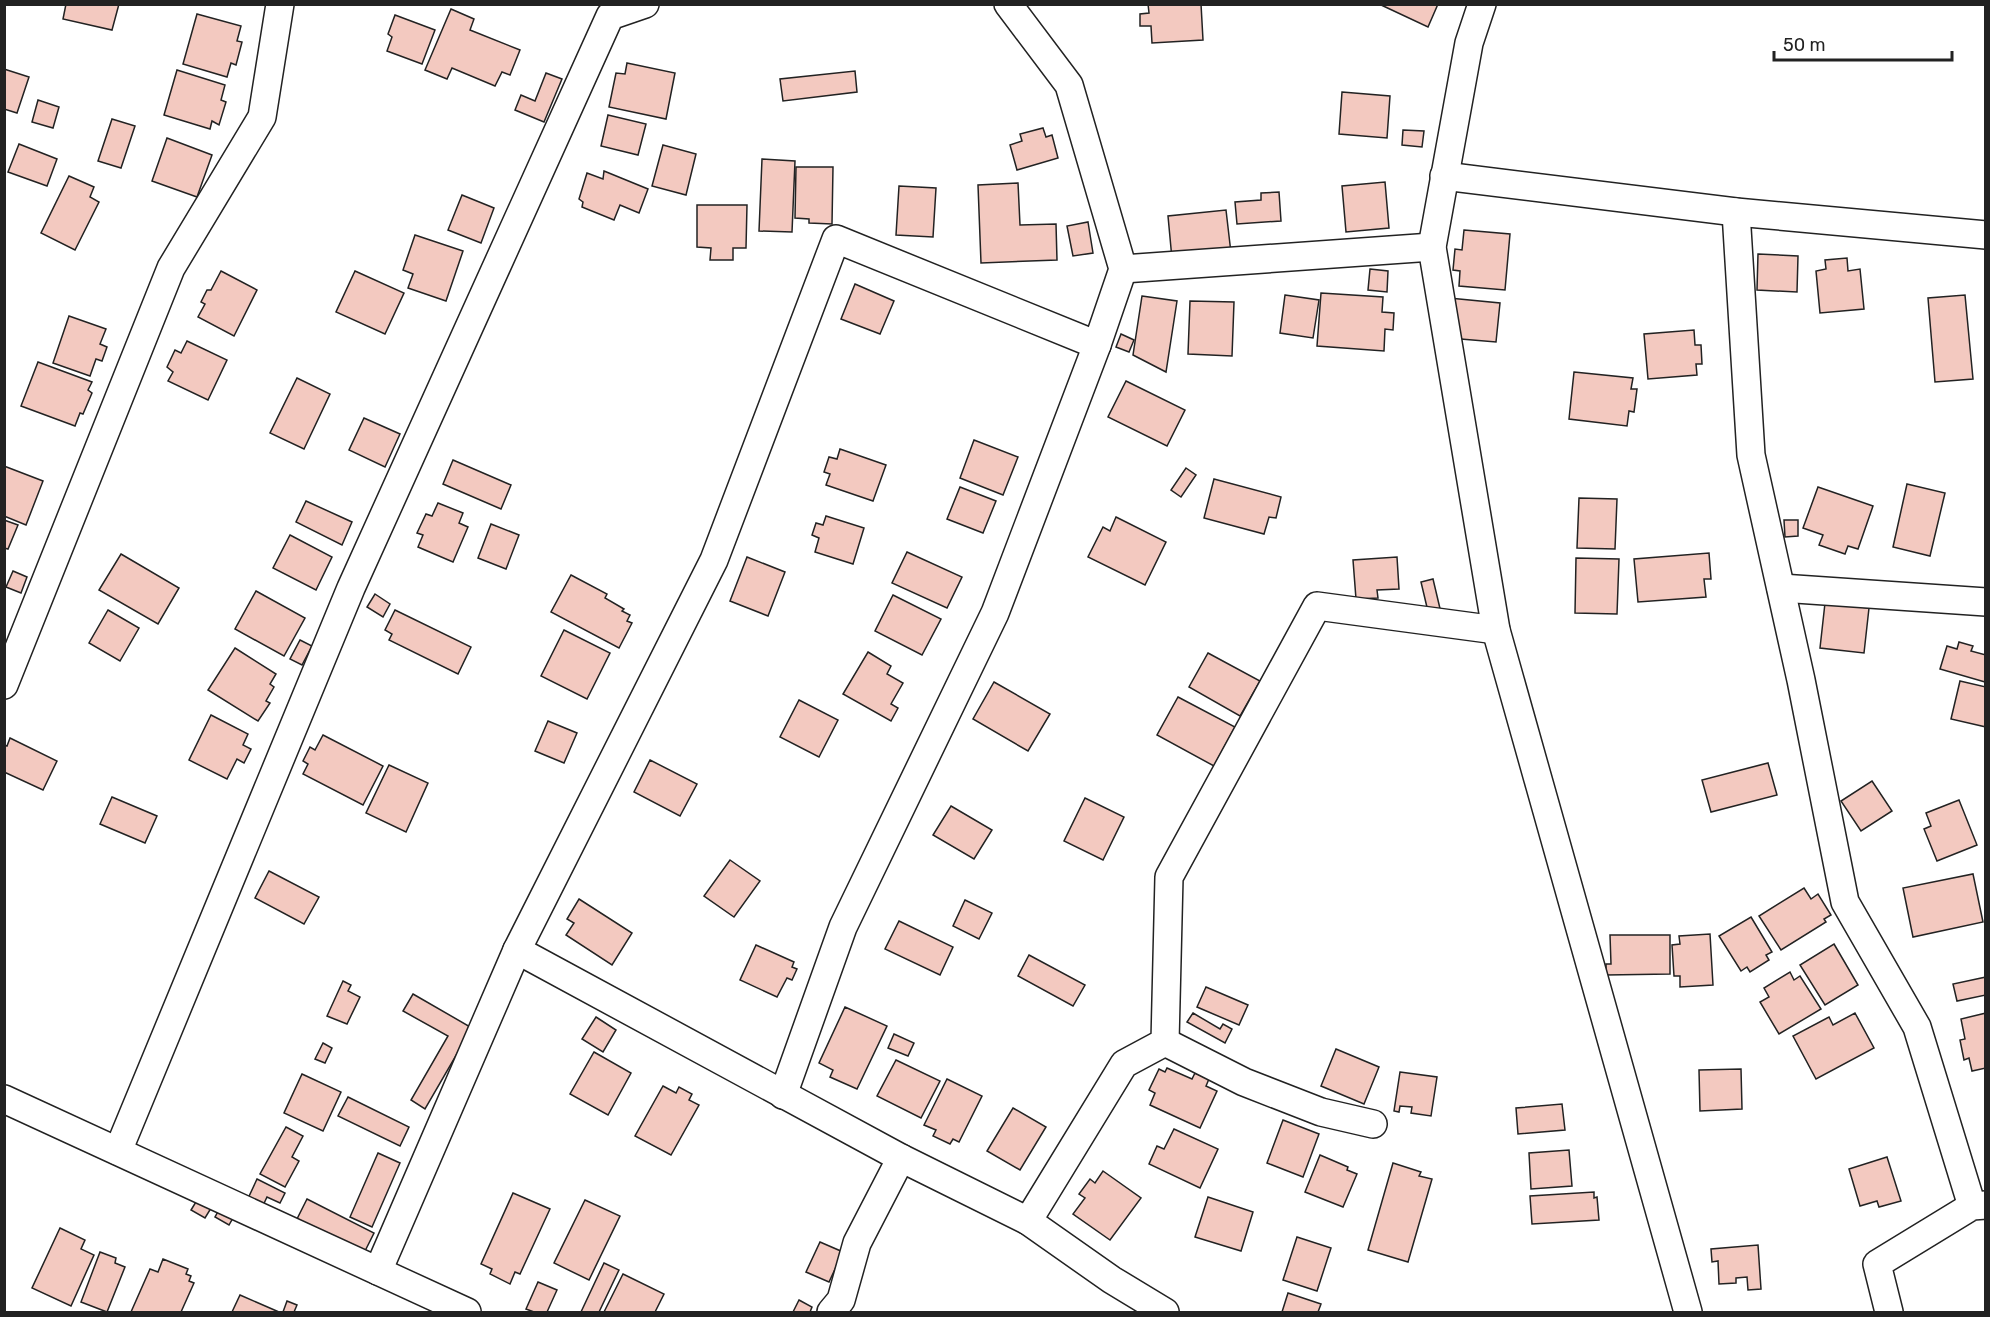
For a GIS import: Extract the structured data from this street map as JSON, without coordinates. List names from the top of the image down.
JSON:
{
  "scale_bar": "50 m"
}
